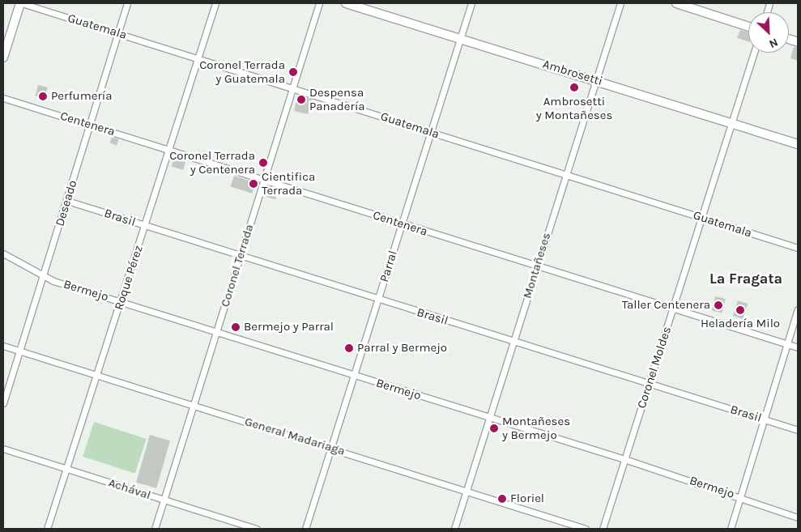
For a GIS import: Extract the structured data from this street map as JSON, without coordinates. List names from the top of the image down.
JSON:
{
  "streets": {
    "street": [
      "Guatemala",
      "Ambrosetti",
      "Centenera",
      "Deseado",
      "Brasil",
      "Coronel Terrada",
      "Montañeses",
      "Parral",
      "Roque Pérez",
      "Bermejo",
      "Coronel Moldes",
      "General Madariaga",
      "Achával"
    ]
  },
  "crossings": [
    ["Guatemala", "Deseado"],
    ["Guatemala", "Coronel Terrada"],
    ["Guatemala", "Montañeses"],
    ["Guatemala", "Parral"],
    ["Guatemala", "Roque Pérez"],
    ["Guatemala", "Coronel Moldes"],
    ["Ambrosetti", "Montañeses"],
    ["Ambrosetti", "Parral"],
    ["Ambrosetti", "Coronel Moldes"],
    ["Centenera", "Deseado"],
    ["Centenera", "Coronel Terrada"],
    ["Centenera", "Montañeses"],
    ["Centenera", "Parral"],
    ["Centenera", "Roque Pérez"],
    ["Centenera", "Coronel Moldes"],
    ["Deseado", "Brasil"],
    ["Deseado", "Bermejo"],
    ["Deseado", "General Madariaga"],
    ["Brasil", "Coronel Terrada"],
    ["Brasil", "Montañeses"],
    ["Brasil", "Parral"],
    ["Brasil", "Roque Pérez"],
    ["Brasil", "Coronel Moldes"],
    ["Coronel Terrada", "Bermejo"],
    ["Coronel Terrada", "General Madariaga"],
    ["Coronel Terrada", "Achával"],
    ["Montañeses", "Bermejo"],
    ["Montañeses", "General Madariaga"],
    ["Parral", "Bermejo"],
    ["Parral", "General Madariaga"],
    ["Roque Pérez", "Bermejo"],
    ["Roque Pérez", "General Madariaga"],
    ["Roque Pérez", "Achával"],
    ["Bermejo", "Coronel Moldes"]
  ],
  "districts": ["La Fragata"],
  "places": [
    "Coronel Terrada y Guatemala",
    "Ambrosetti y Montañeses",
    "Perfumería",
    "Despensa Panadería",
    "Coronel Terrada y Centenera",
    "Cientifica Terrada",
    "Taller Centenera",
    "Heladería Milo",
    "Bermejo y Parral",
    "Parral y Bermejo",
    "Montañeses y Bermejo",
    "Floriel"
  ],
  "north": "bottom right"
}
